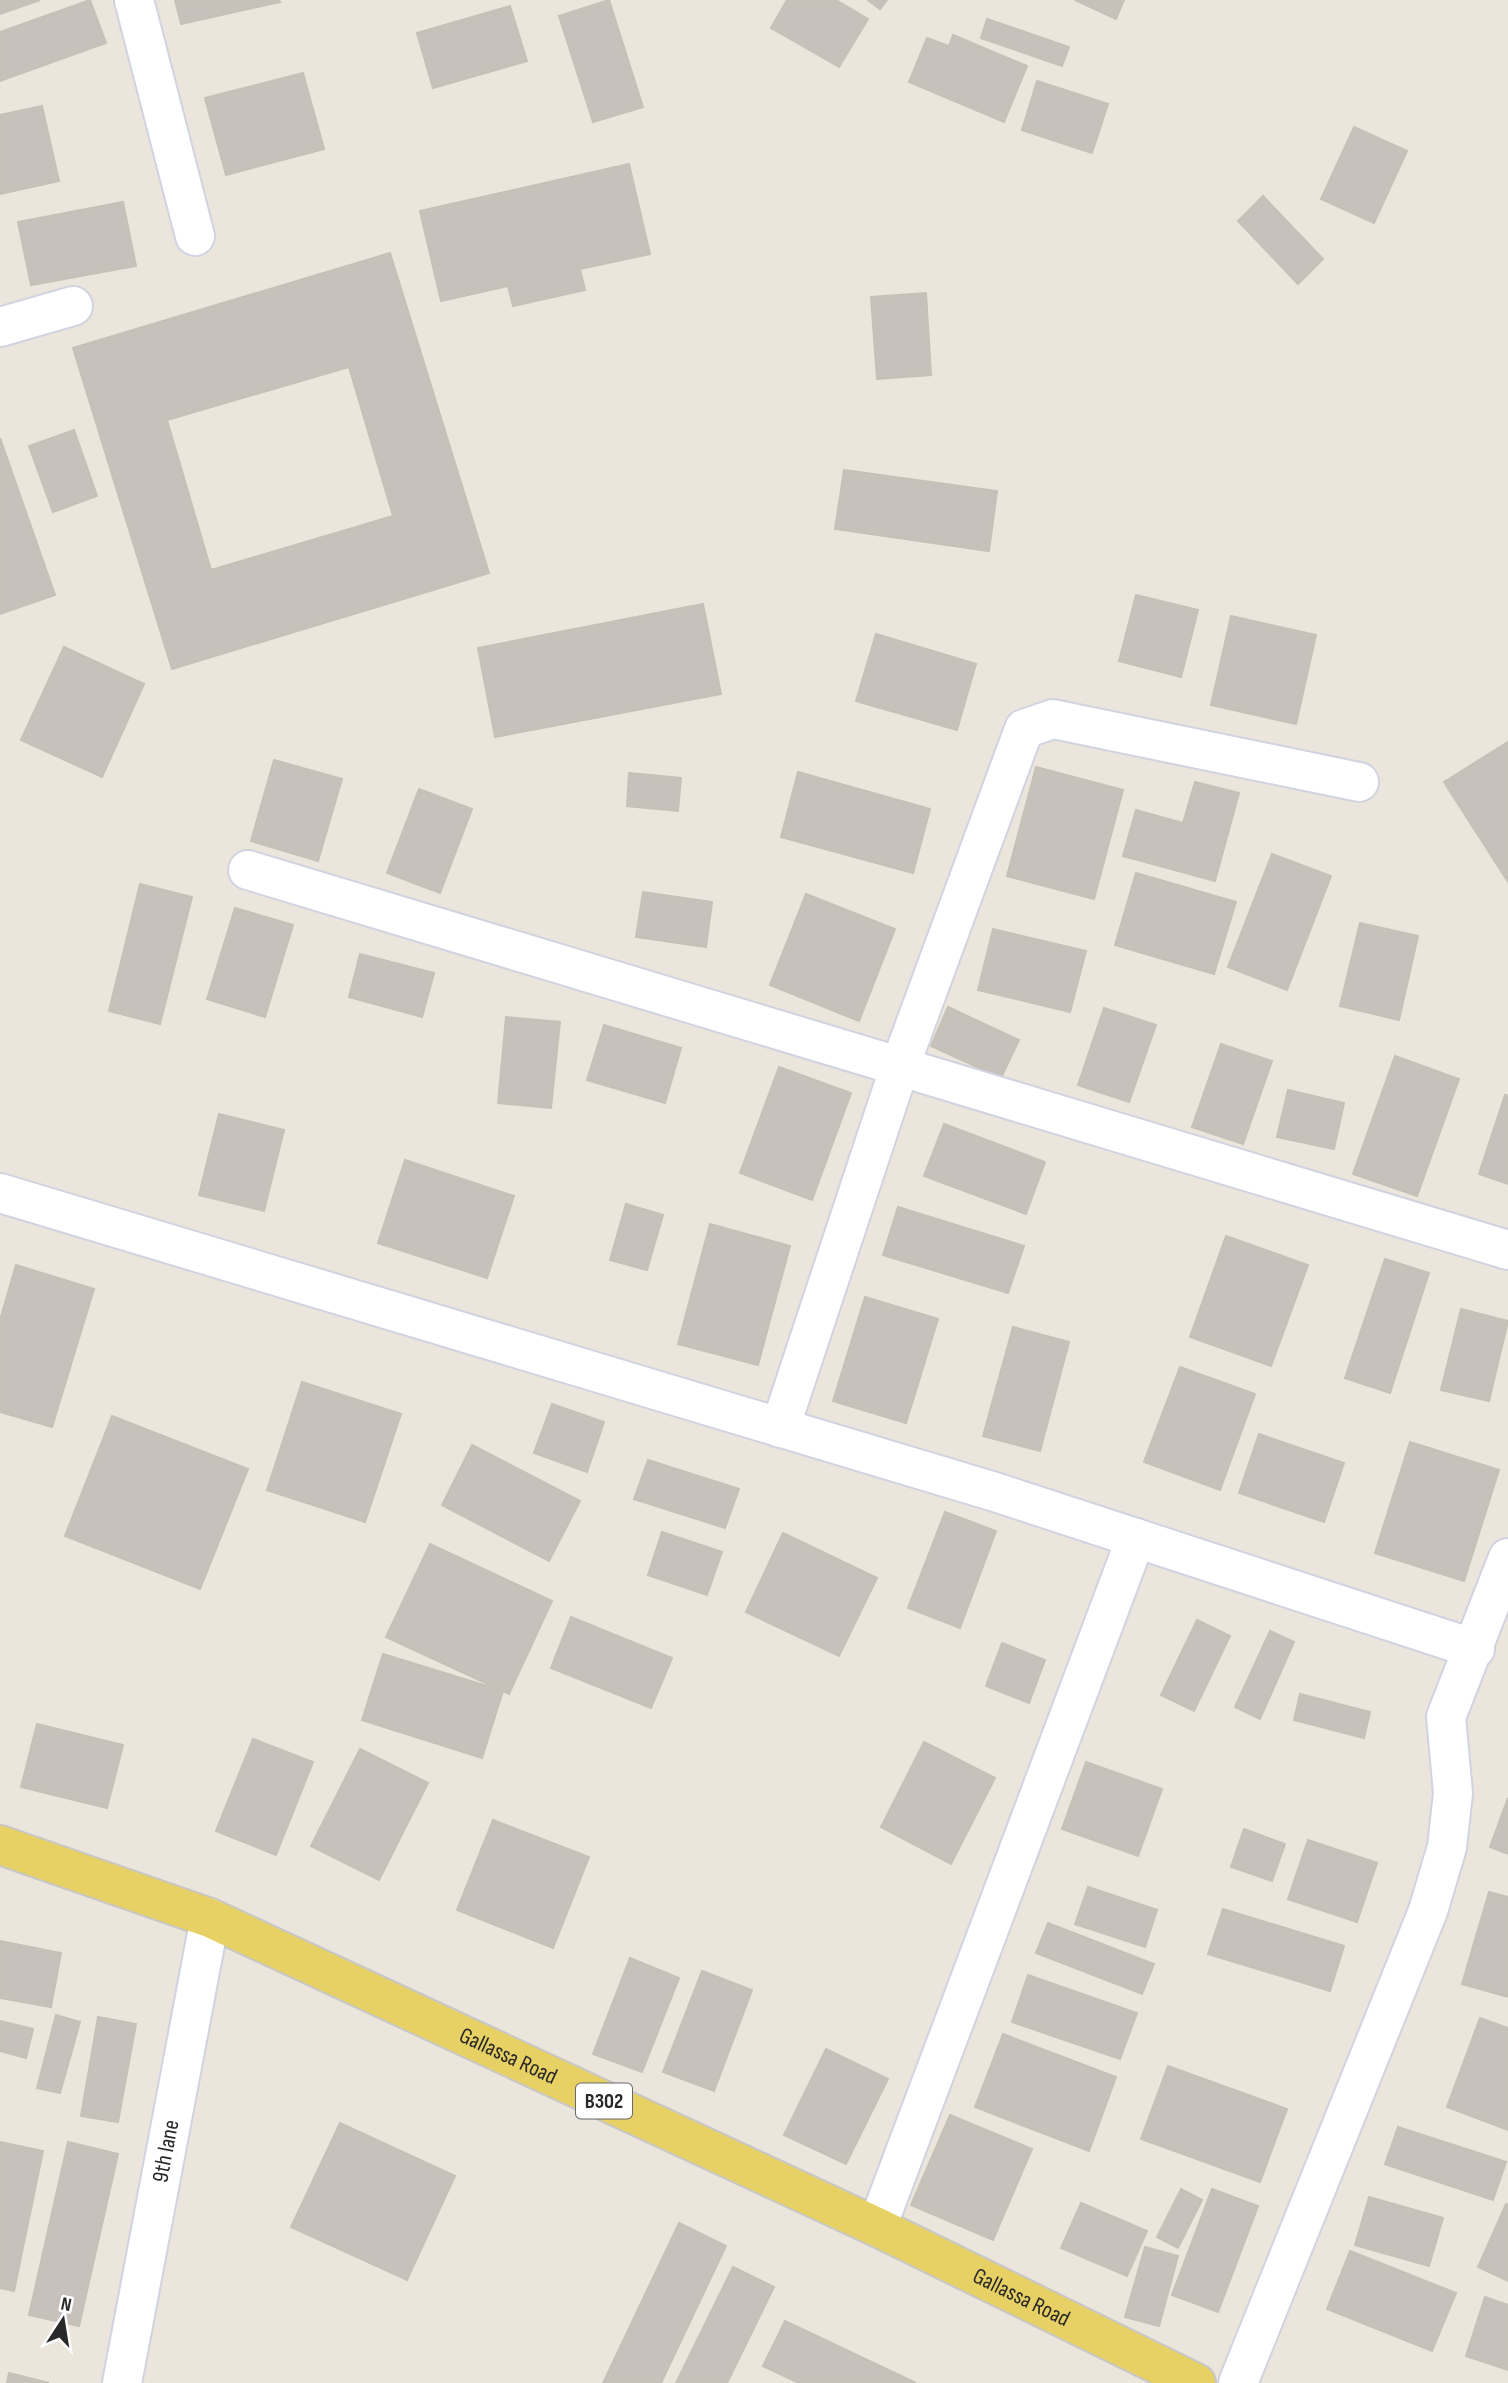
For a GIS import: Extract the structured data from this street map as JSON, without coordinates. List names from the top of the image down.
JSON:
{
  "streets": {
    "main road": ["Gallassa Road", "B302"],
    "street": ["9th lane"]
  },
  "crossings": [
    ["Gallassa Road", "9th lane"]
  ],
  "north": "top"
}
